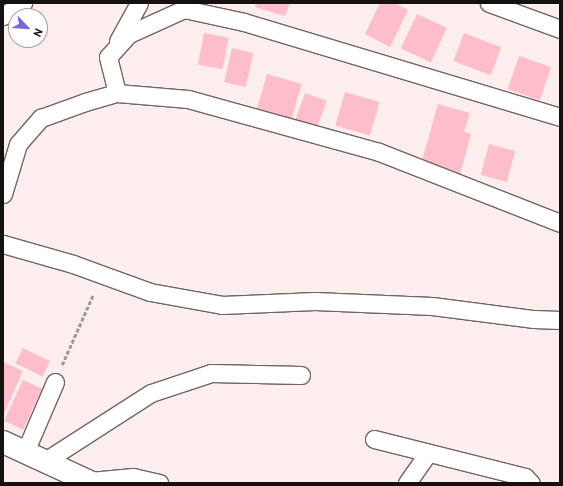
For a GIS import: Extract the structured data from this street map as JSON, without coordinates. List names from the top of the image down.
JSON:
{
  "north": "bottom right"
}
